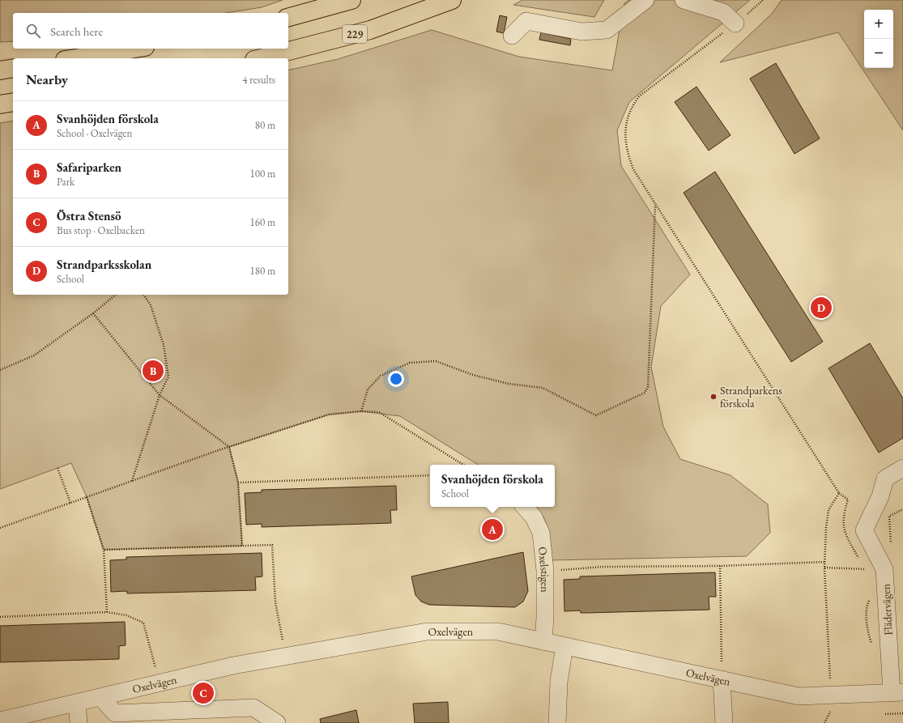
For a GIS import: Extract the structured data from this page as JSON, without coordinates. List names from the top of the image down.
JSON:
{
  "streets": {
    "highway": ["229"],
    "street": ["Oxelstigen", "Flädervägen", "Oxelvägen"]
  },
  "crossings": [
    ["Oxelstigen", "Oxelvägen"],
    ["Flädervägen", "Oxelvägen"]
  ],
  "places": ["Strandparkens förskola"],
  "page": {
    "map_buttons": ["+", "−"],
    "search": "Search here",
    "heading": ["Nearby", "4 results"],
    "list": [
      {
        "mark": "A",
        "name": "Svanhöjden förskola",
        "note": "School · Oxelvägen",
        "value": "80 m"
      },
      {
        "mark": "B",
        "name": "Safariparken",
        "note": "Park",
        "value": "100 m"
      },
      {
        "mark": "C",
        "name": "Östra Stensö",
        "note": "Bus stop · Oxelbacken",
        "value": "160 m"
      },
      {
        "mark": "D",
        "name": "Strandparksskolan",
        "note": "School",
        "value": "180 m"
      }
    ],
    "pins": [
      "D",
      "B",
      "A",
      "C"
    ],
    "popup": ["Svanhöjden förskola", "School"]
  }
}
